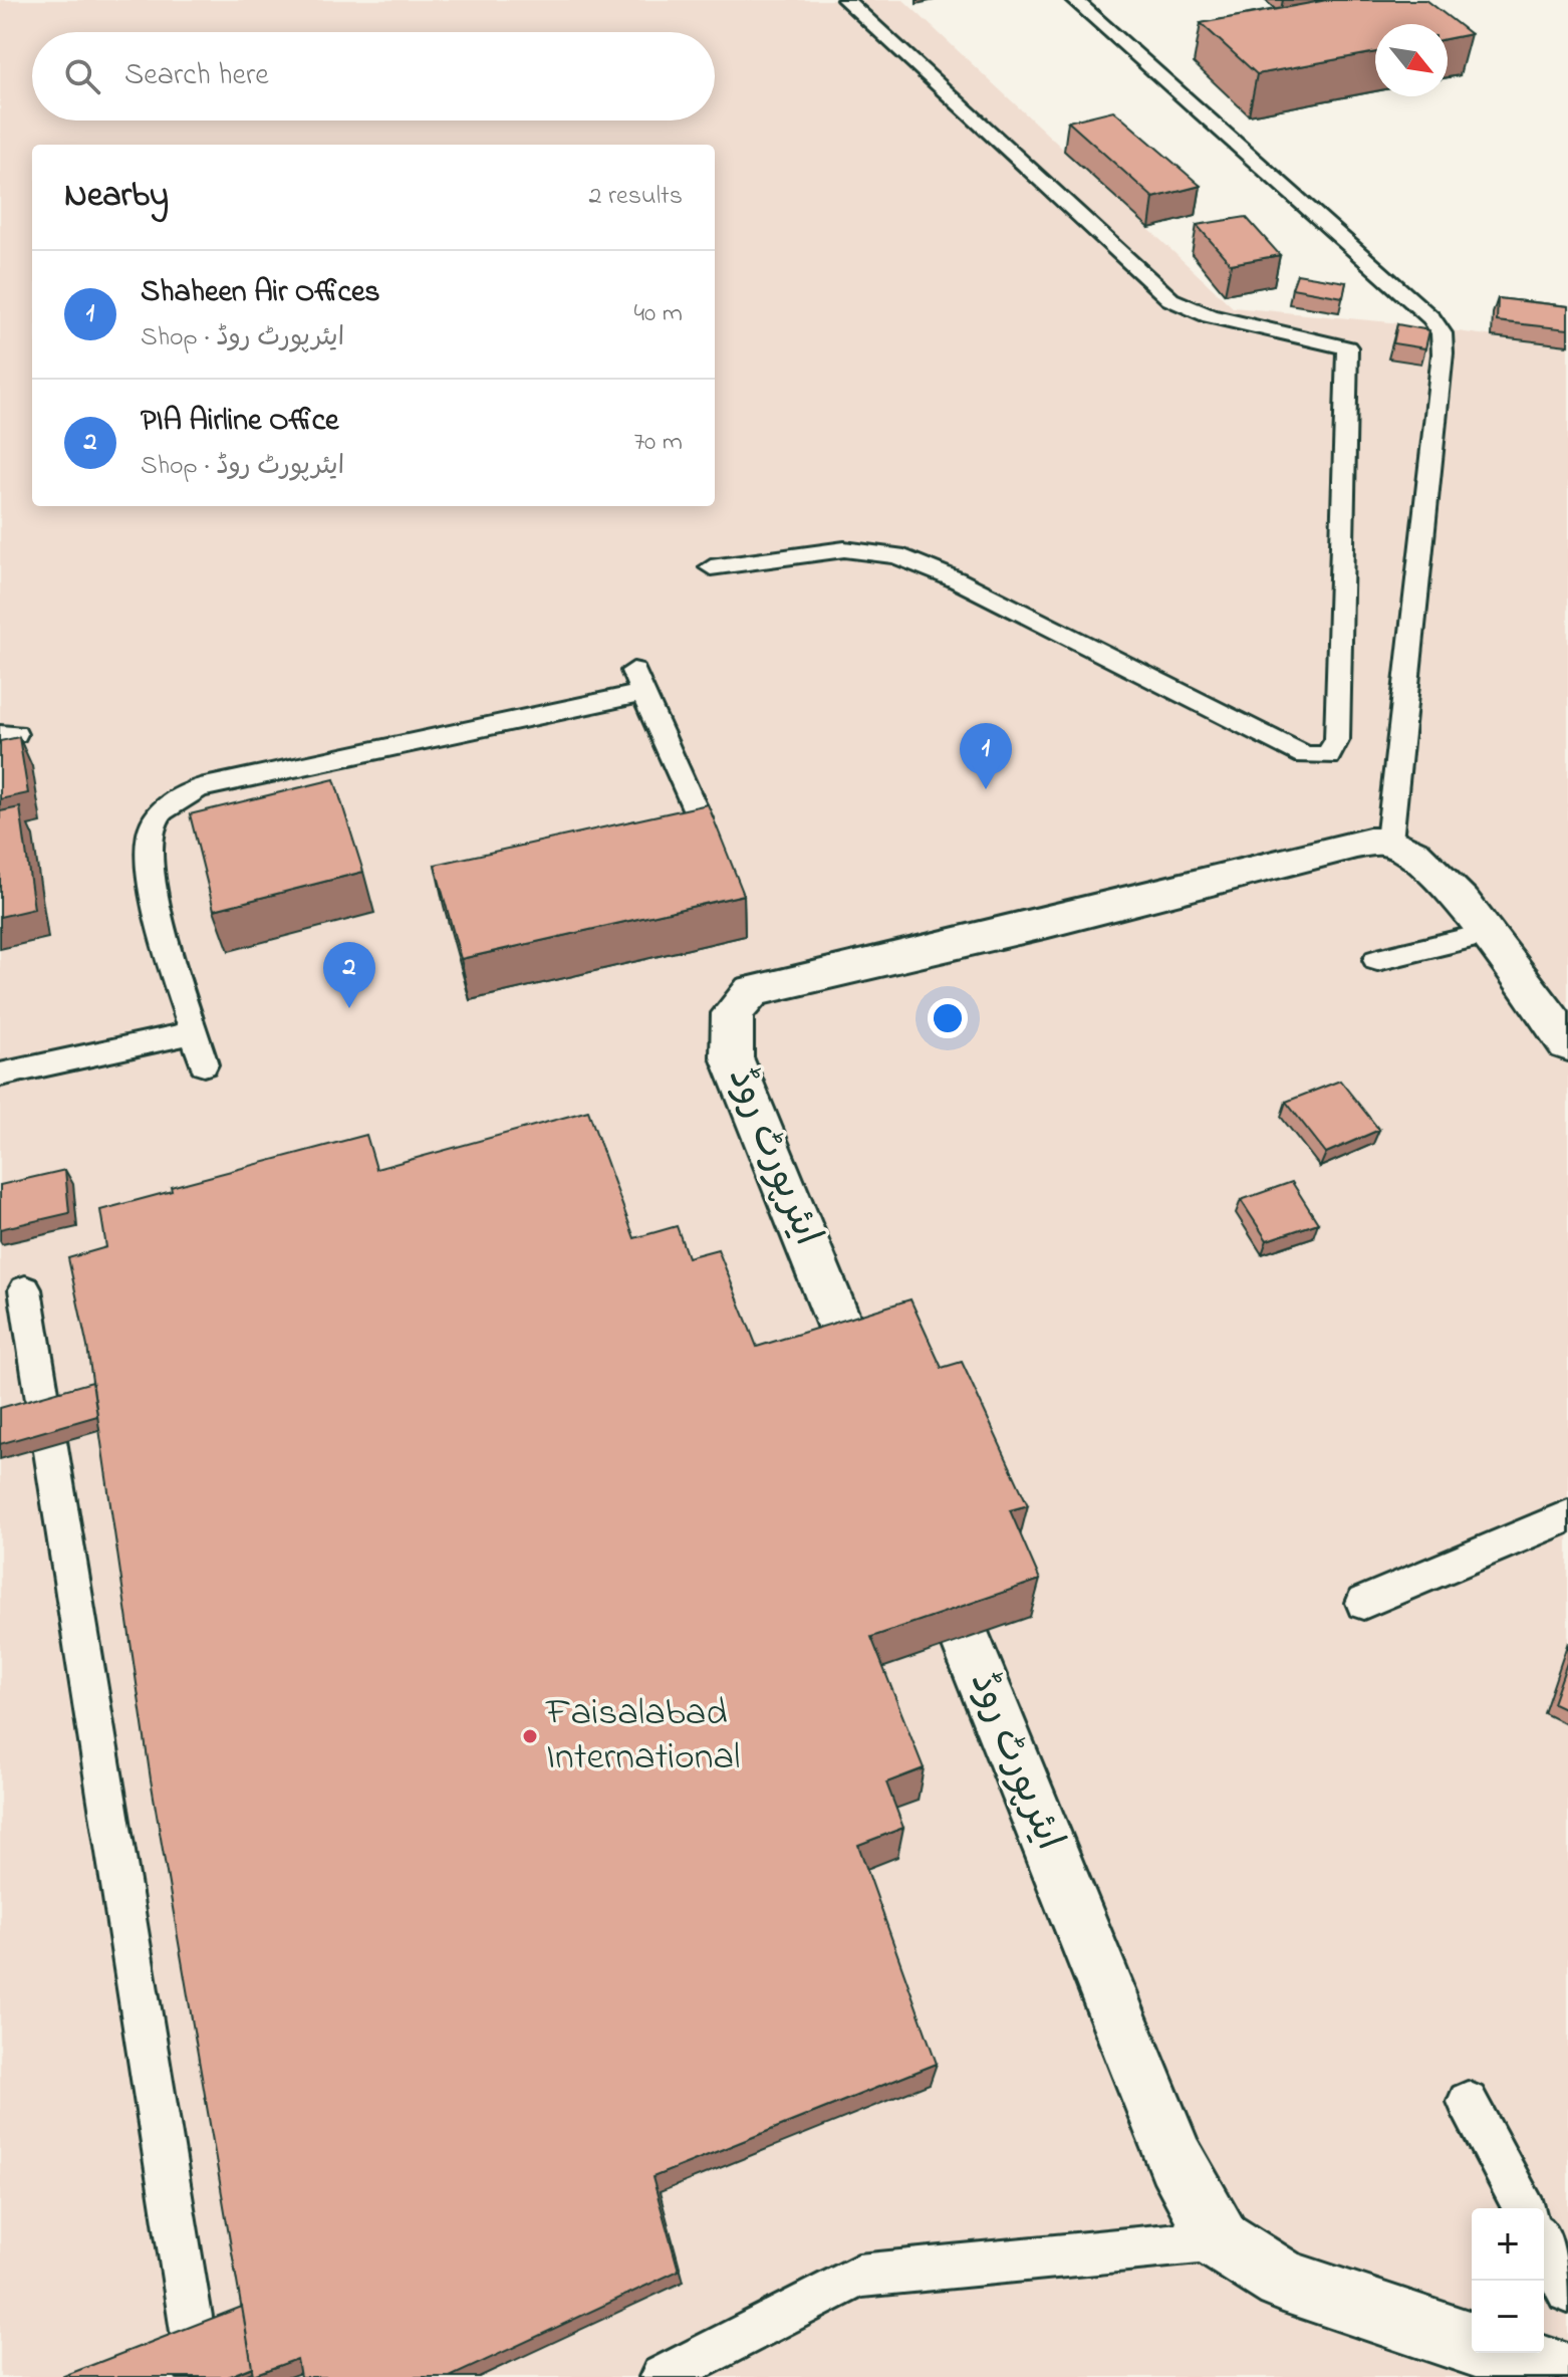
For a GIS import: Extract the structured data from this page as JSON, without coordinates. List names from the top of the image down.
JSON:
{
  "streets": {
    "street": ["ایئرپورٹ روڈ"]
  },
  "places": ["Faisalabad International"],
  "north": "bottom right",
  "page": {
    "search": "Search here",
    "heading": ["Nearby", "2 results"],
    "list": [
      {
        "mark": "1",
        "name": "Shaheen Air Offices",
        "note": "Shop · ایئرپورٹ روڈ",
        "value": "40 m"
      },
      {
        "mark": "2",
        "name": "PIA Airline Office",
        "note": "Shop · ایئرپورٹ روڈ",
        "value": "70 m"
      }
    ],
    "pins": ["1", "2"],
    "map_buttons": ["+", "−"]
  }
}
